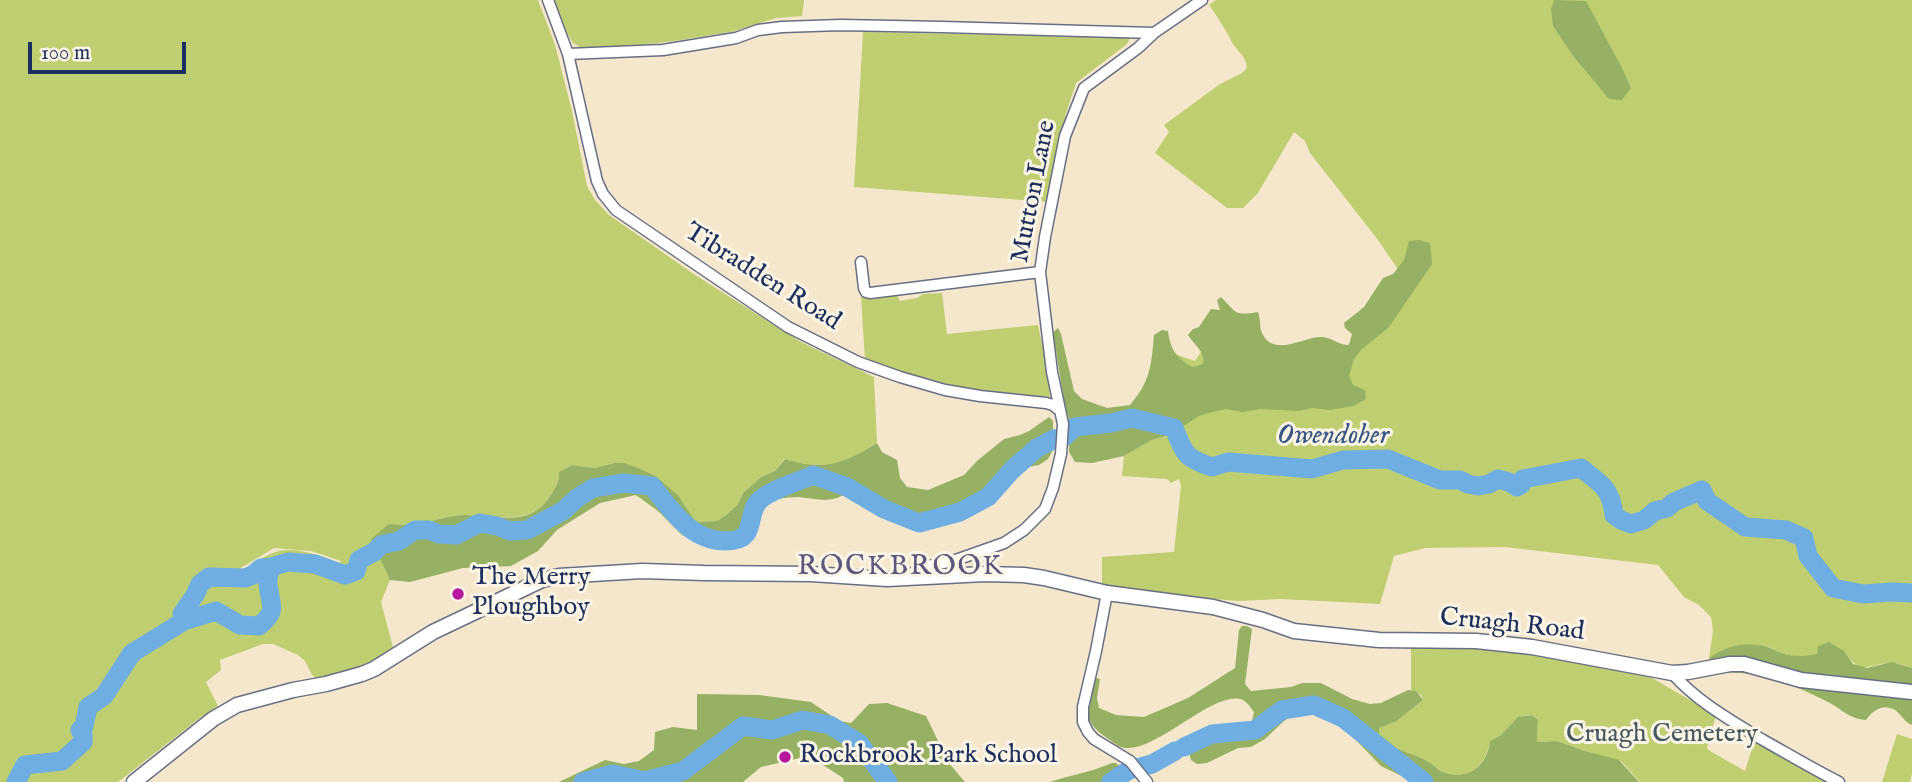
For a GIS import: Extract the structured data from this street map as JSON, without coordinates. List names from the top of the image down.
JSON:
{
  "streets": {
    "main road": ["Cruagh Road"],
    "street": ["Mutton Lane", "Tibradden Road"]
  },
  "crossings": [
    ["Mutton Lane", "Tibradden Road"]
  ],
  "districts": ["ROCKBROOK"],
  "water": ["Owendoher"],
  "parks": ["Cruagh Cemetery"],
  "places": ["The Merry Ploughboy", "Rockbrook Park School"],
  "scale_bar": "100 m"
}
